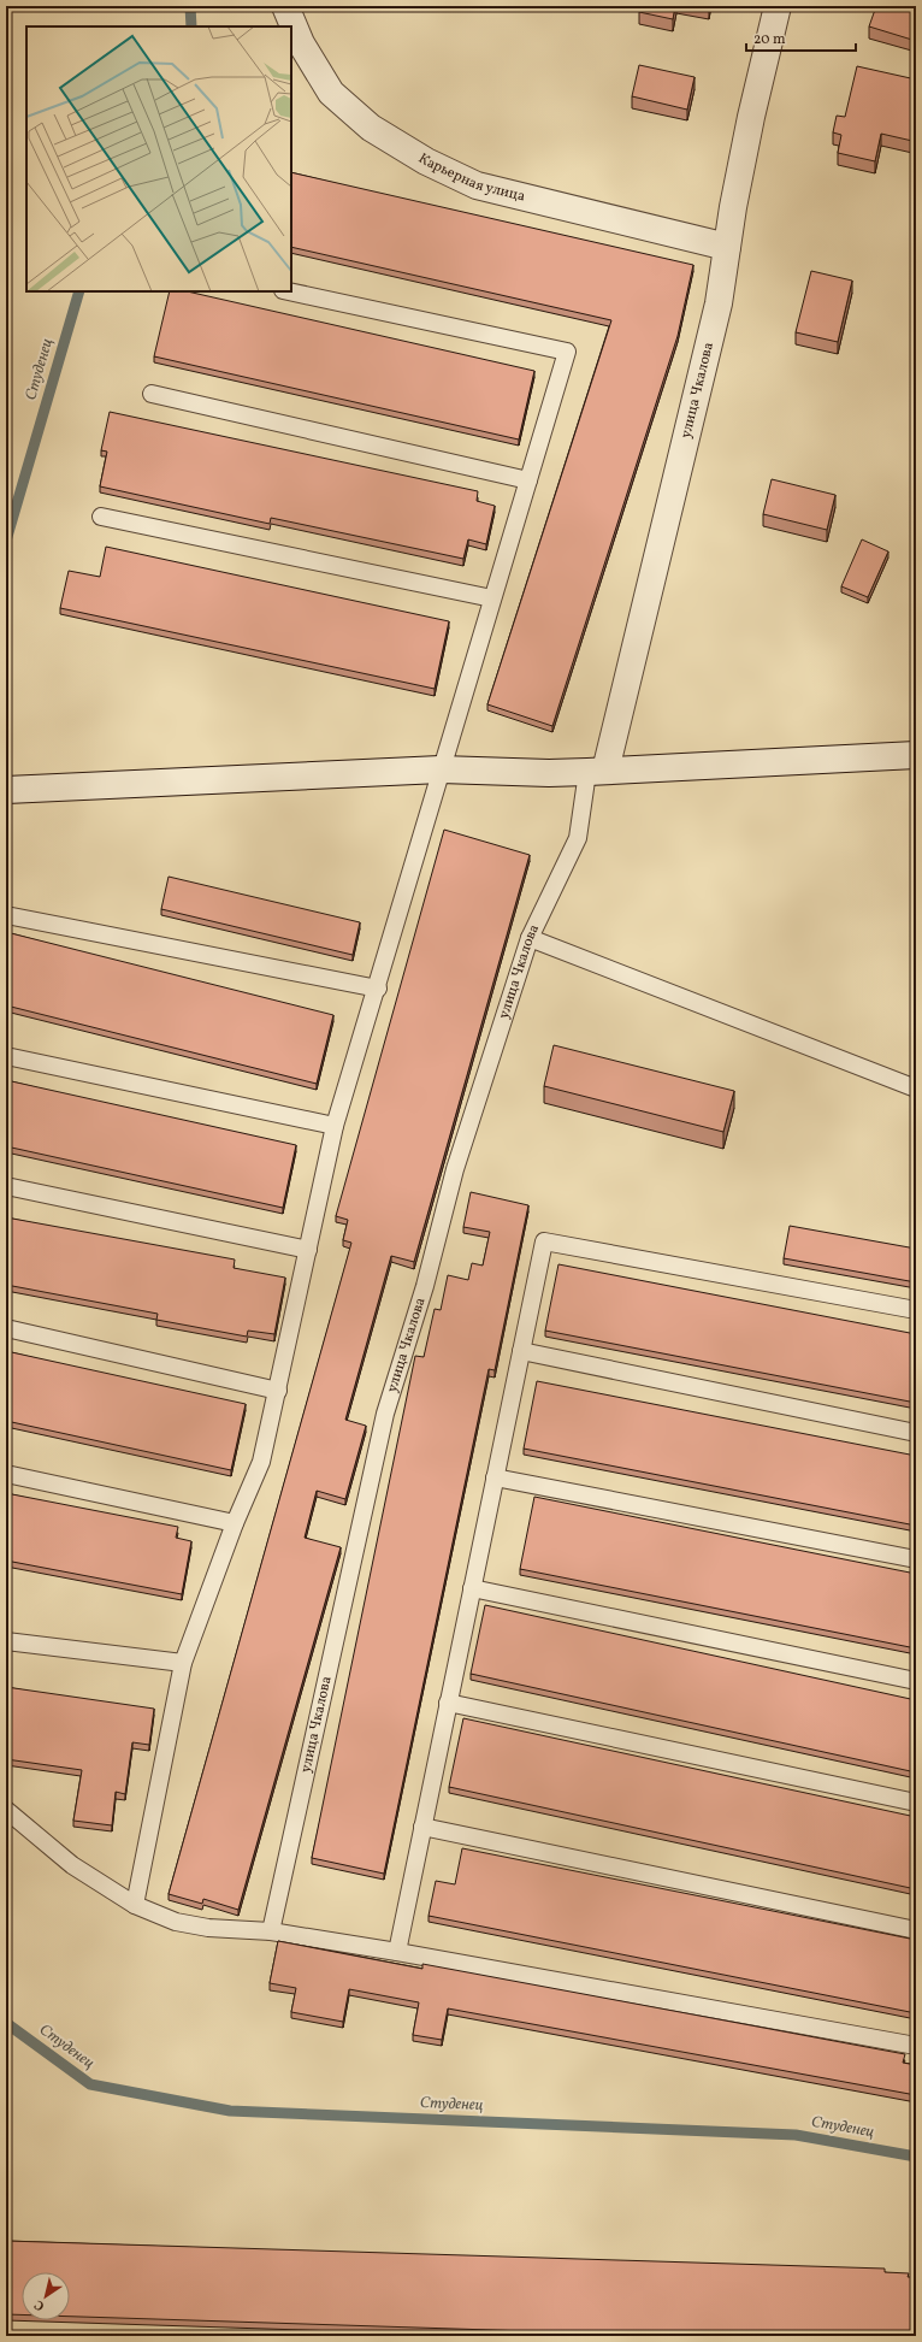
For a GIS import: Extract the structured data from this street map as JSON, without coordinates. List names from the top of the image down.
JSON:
{
  "streets": {
    "street": ["Карьерная улица", "улица Чкалова"]
  },
  "crossings": [
    ["Карьерная улица", "улица Чкалова"]
  ],
  "water": ["Студенец"],
  "scale_bar": "20 m",
  "north": "bottom left"
}
